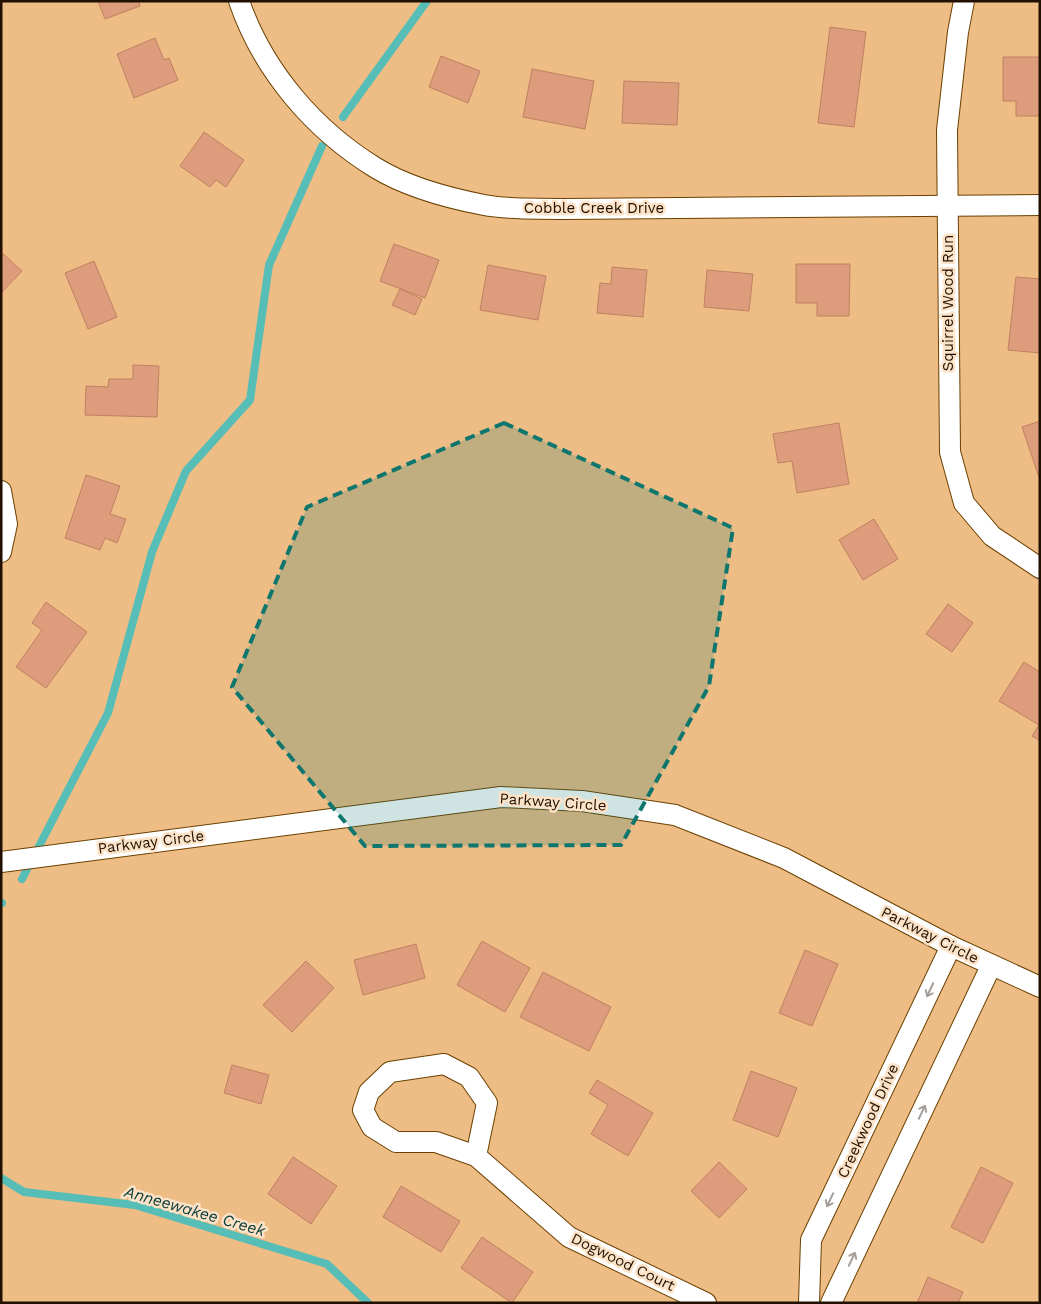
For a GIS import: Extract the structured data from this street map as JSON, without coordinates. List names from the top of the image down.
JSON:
{
  "streets": {
    "street": [
      "Cobble Creek Drive",
      "Squirrel Wood Run",
      "Parkway Circle",
      "Creekwood Drive",
      "Dogwood Court"
    ]
  },
  "crossings": [
    ["Cobble Creek Drive", "Squirrel Wood Run"],
    ["Parkway Circle", "Creekwood Drive"]
  ],
  "water": ["Anneewakee Creek"]
}
